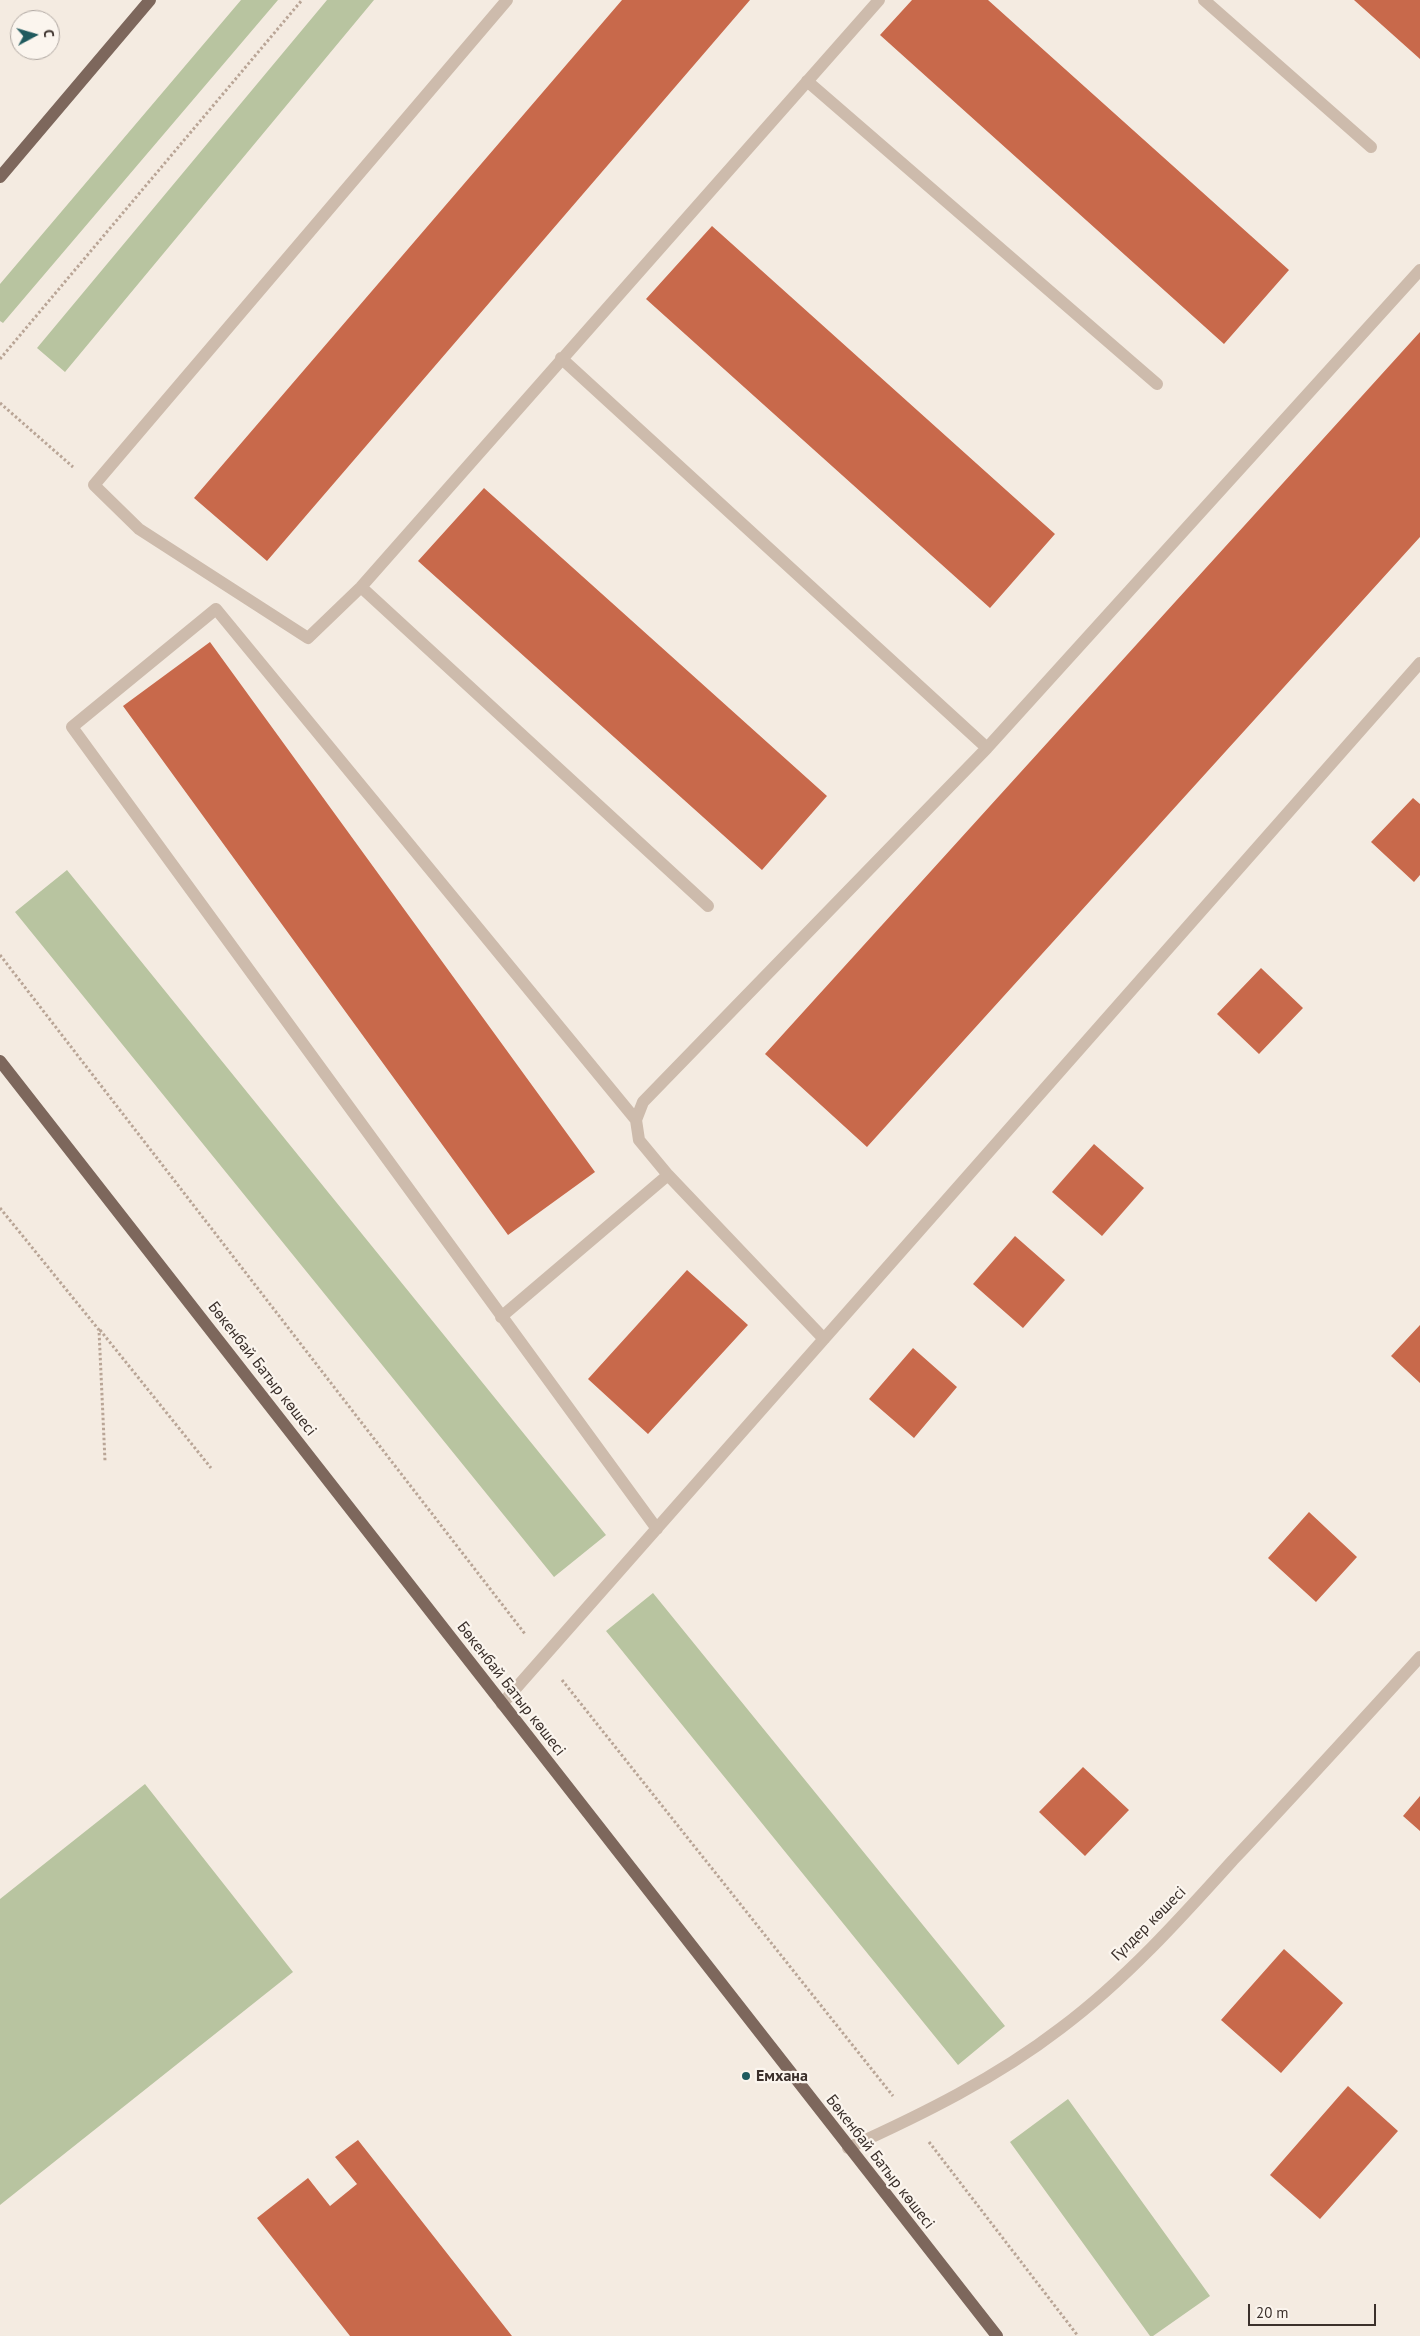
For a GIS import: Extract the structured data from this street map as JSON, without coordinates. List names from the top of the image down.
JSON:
{
  "streets": {
    "main road": ["Бөкенбай Батыр көшесі"],
    "street": ["Гүлдер көшесі"]
  },
  "crossings": [
    ["Бөкенбай Батыр көшесі", "Гүлдер көшесі"]
  ],
  "places": ["Емхана"],
  "scale_bar": "20 m",
  "north": "right"
}
